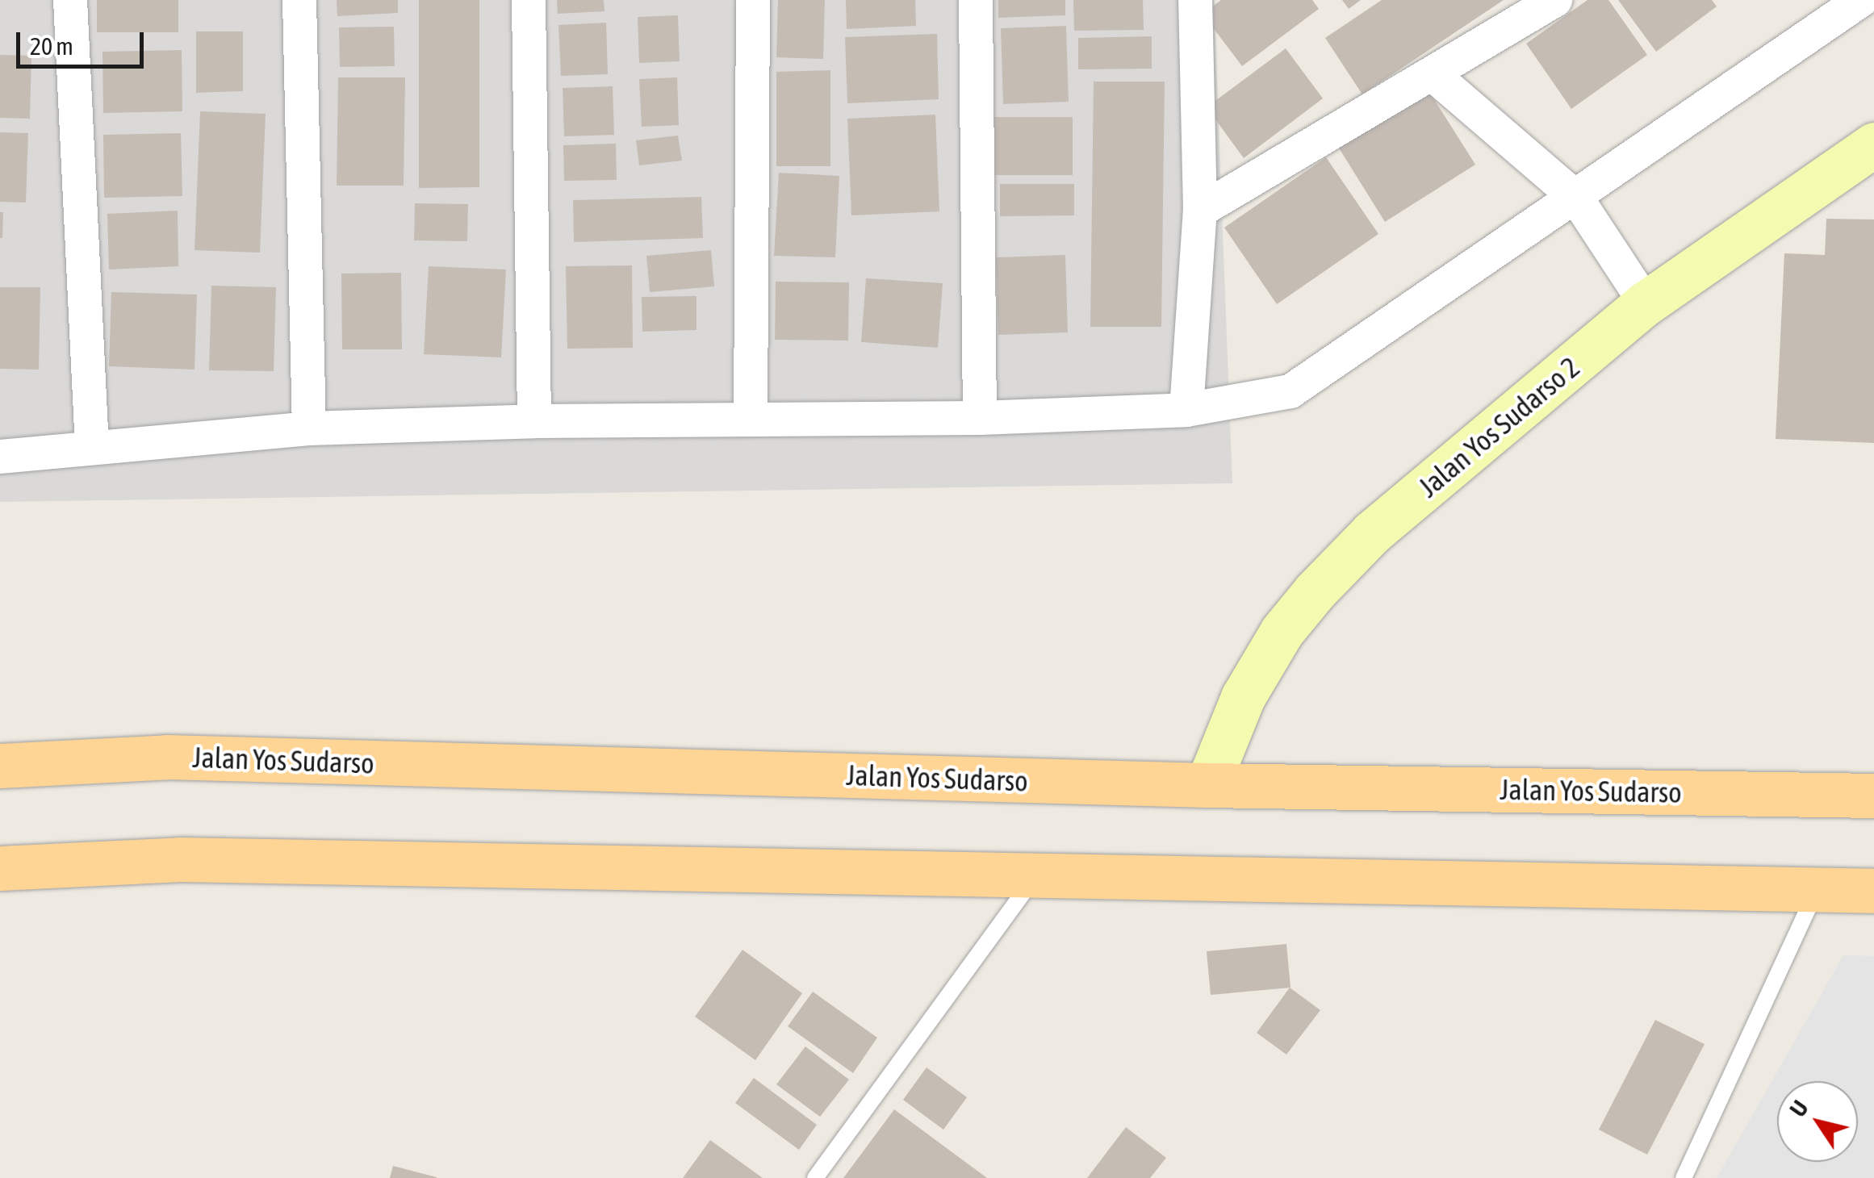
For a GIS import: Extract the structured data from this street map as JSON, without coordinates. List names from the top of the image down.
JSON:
{
  "streets": {
    "main road": ["Jalan Yos Sudarso 2", "Jalan Yos Sudarso"]
  },
  "crossings": [
    ["Jalan Yos Sudarso 2", "Jalan Yos Sudarso"]
  ],
  "scale_bar": "20 m",
  "north": "top left"
}
